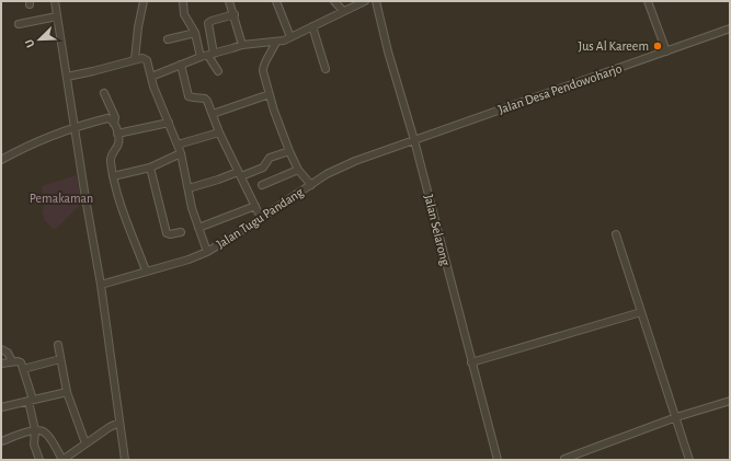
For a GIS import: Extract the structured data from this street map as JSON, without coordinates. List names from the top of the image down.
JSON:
{
  "streets": {
    "street": ["Jalan Desa Pendowoharjo", "Jalan Tugu Pandang", "Jalan Selarong"]
  },
  "crossings": [
    ["Jalan Desa Pendowoharjo", "Jalan Tugu Pandang"],
    ["Jalan Desa Pendowoharjo", "Jalan Selarong"],
    ["Jalan Tugu Pandang", "Jalan Selarong"]
  ],
  "parks": ["Pemakaman"],
  "places": ["Jus Al Kareem"],
  "north": "bottom left"
}
